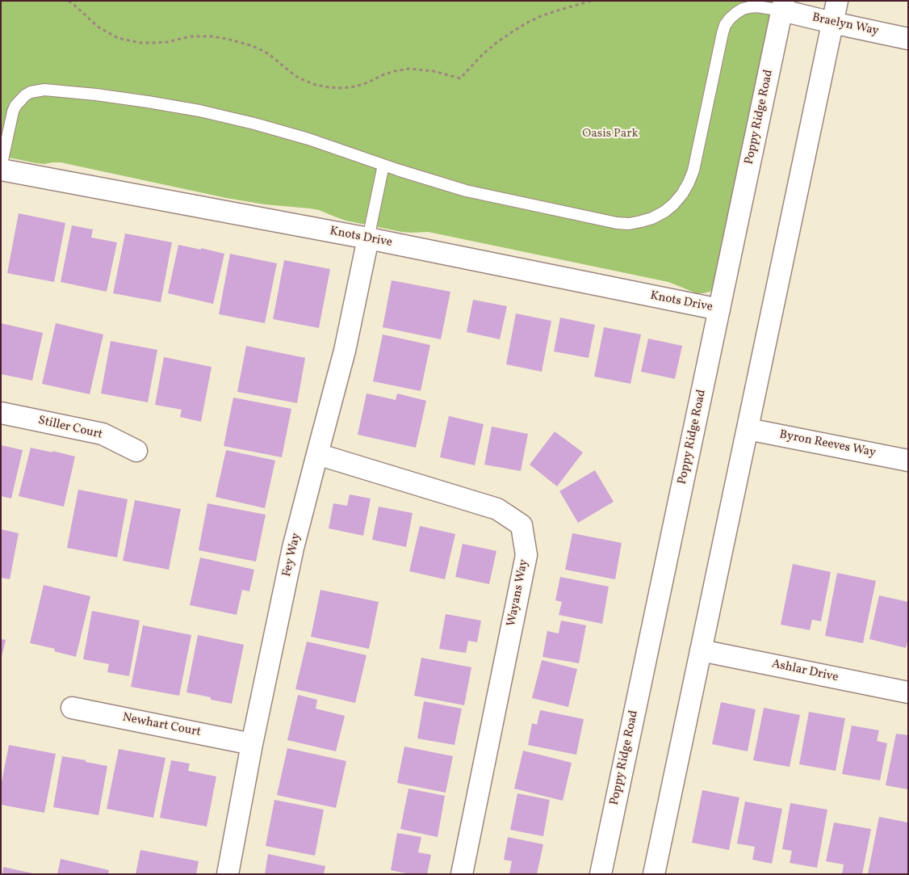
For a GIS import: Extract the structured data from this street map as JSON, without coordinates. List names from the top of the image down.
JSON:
{
  "streets": {
    "street": [
      "Braelyn Way",
      "Poppy Ridge Road",
      "Knots Drive",
      "Stiller Court",
      "Byron Reeves Way",
      "Fey Way",
      "Wayans Way",
      "Ashlar Drive",
      "Newhart Court"
    ]
  },
  "crossings": [
    ["Braelyn Way", "Poppy Ridge Road"],
    ["Poppy Ridge Road", "Knots Drive"],
    ["Knots Drive", "Fey Way"],
    ["Fey Way", "Wayans Way"],
    ["Fey Way", "Newhart Court"]
  ],
  "parks": ["Oasis Park"]
}
